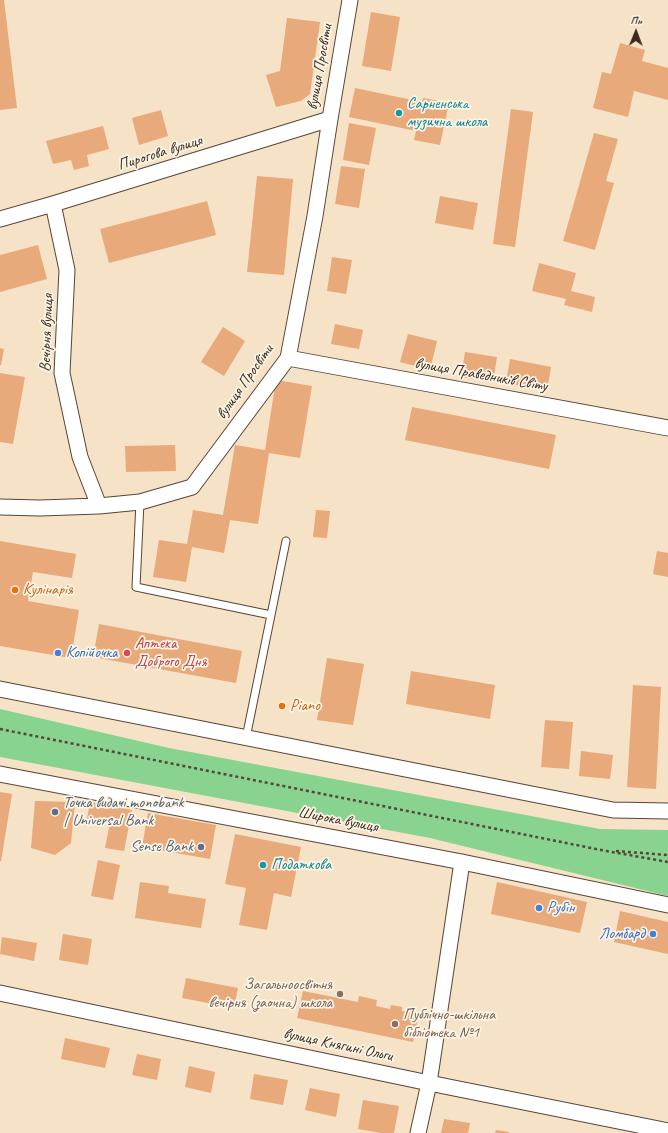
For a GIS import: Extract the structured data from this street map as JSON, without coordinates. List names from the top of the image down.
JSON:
{
  "streets": {
    "street": [
      "вулиця Просвіти",
      "Пирогова вулиця",
      "Вечірня вулиця",
      "вулиця Праведників Світу",
      "Широка вулиця",
      "вулиця Княгині Ольги"
    ]
  },
  "crossings": [
    ["вулиця Просвіти", "Пирогова вулиця"],
    ["вулиця Просвіти", "Вечірня вулиця"],
    ["вулиця Просвіти", "вулиця Праведників Світу"],
    ["Пирогова вулиця", "Вечірня вулиця"]
  ],
  "places": [
    "Сарненська музична школа",
    "Кулінарія",
    "Копійочка",
    "Аптека Доброго Дня",
    "Piano",
    "Точка видачі monobank | Universal Bank",
    "Sense Bank",
    "Податкова",
    "Рубін",
    "Ломбард",
    "Загальноосвітня вечірня (заочна) школа",
    "Публічно-шкільна бібліотека №1"
  ],
  "north": "top"
}
